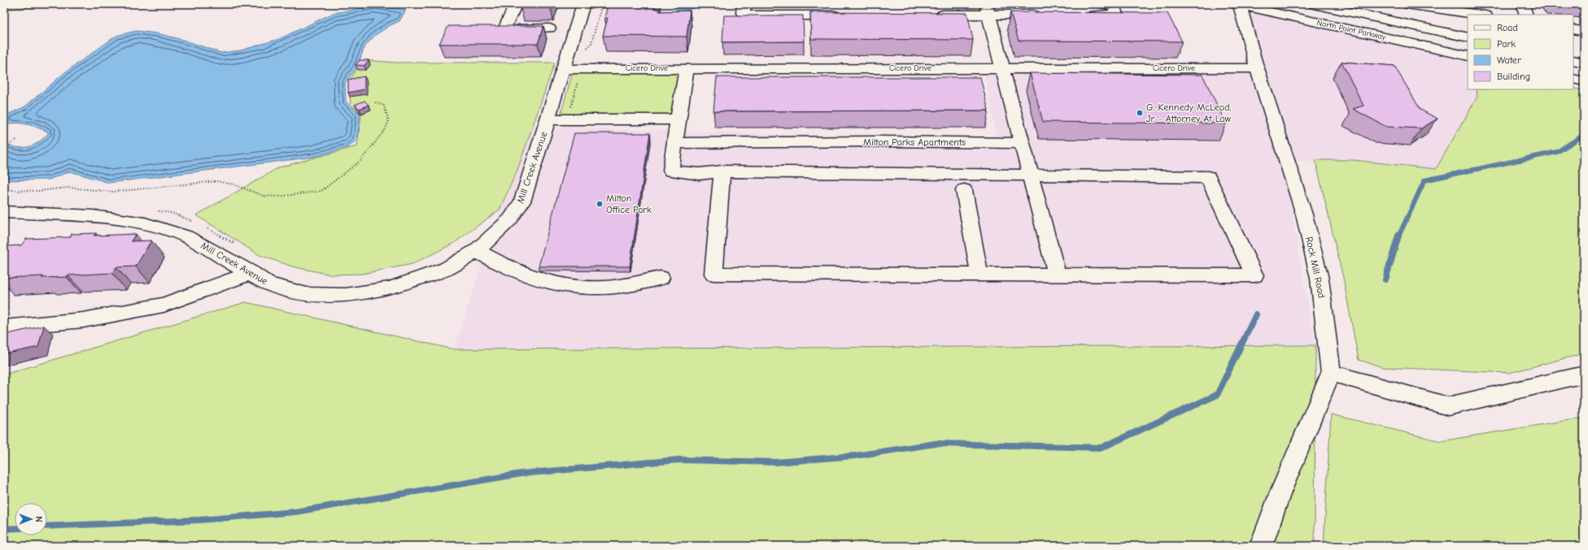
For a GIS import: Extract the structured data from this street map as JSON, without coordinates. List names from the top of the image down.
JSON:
{
  "streets": {
    "street": [
      "North Point Parkway",
      "Cicero Drive",
      "Milton Parks Apartments",
      "Mill Creek Avenue",
      "Rock Mill Road"
    ]
  },
  "crossings": [
    ["North Point Parkway", "Rock Mill Road"],
    ["Cicero Drive", "Mill Creek Avenue"],
    ["Cicero Drive", "Rock Mill Road"]
  ],
  "places": ["G. Kennedy McLeod, Jr. - Attorney At Law", "Milton Office Park"],
  "legend": [
    "Road",
    "Park",
    "Water",
    "Building"
  ],
  "north": "right"
}
